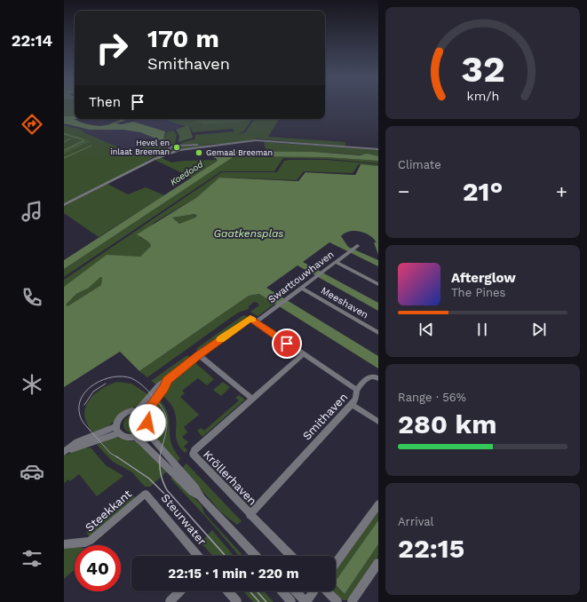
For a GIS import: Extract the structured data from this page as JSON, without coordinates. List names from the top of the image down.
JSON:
{
  "streets": {
    "street": [
      "Swarttouwhaven",
      "Meeshaven",
      "Smithaven",
      "Kröllerhaven",
      "Steekkant",
      "Steurwater"
    ]
  },
  "crossings": [
    ["Swarttouwhaven", "Meeshaven"],
    ["Swarttouwhaven", "Smithaven"],
    ["Smithaven", "Kröllerhaven"],
    ["Steekkant", "Steurwater"]
  ],
  "water": ["Koedood", "Gaatkensplas"],
  "places": ["Hevel en inlaat Breeman", "Gemaal Breeman"],
  "page": {
    "tabs": "22:14",
    "turn": ["170 m", "Smithaven"],
    "then": "Then",
    "tile": [
      "Climate",
      ["Range · 56%", "280 km"],
      ["Arrival", "22:15"]
    ],
    "heat": ["−", "21°", "+"],
    "song": ["Afterglow", "The Pines"],
    "limit": "40",
    "trip": "22:15 · 1 min · 220 m",
    "gauge": ["32", "km/h"]
  }
}
